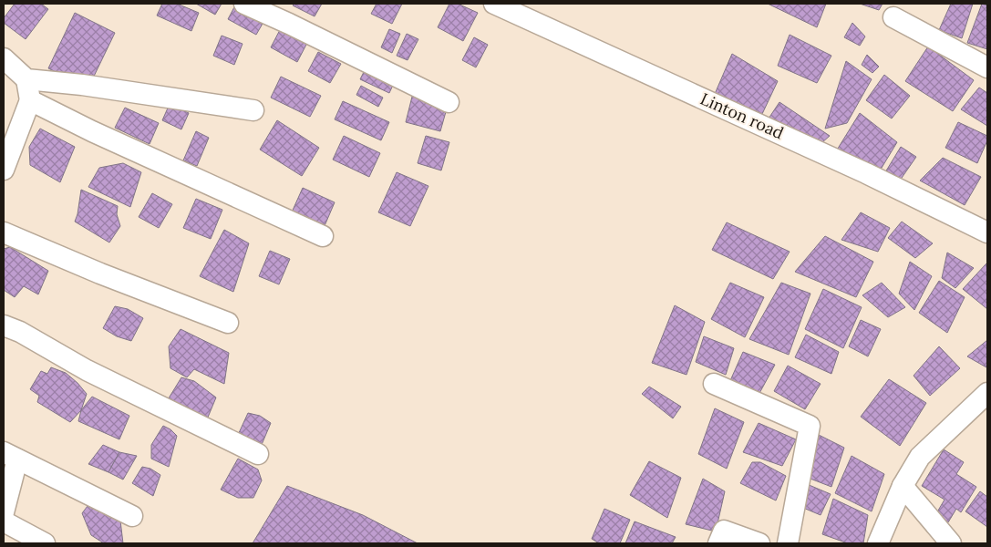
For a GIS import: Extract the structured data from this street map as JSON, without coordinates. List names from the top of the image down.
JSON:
{
  "streets": {
    "street": ["Linton road"]
  }
}
